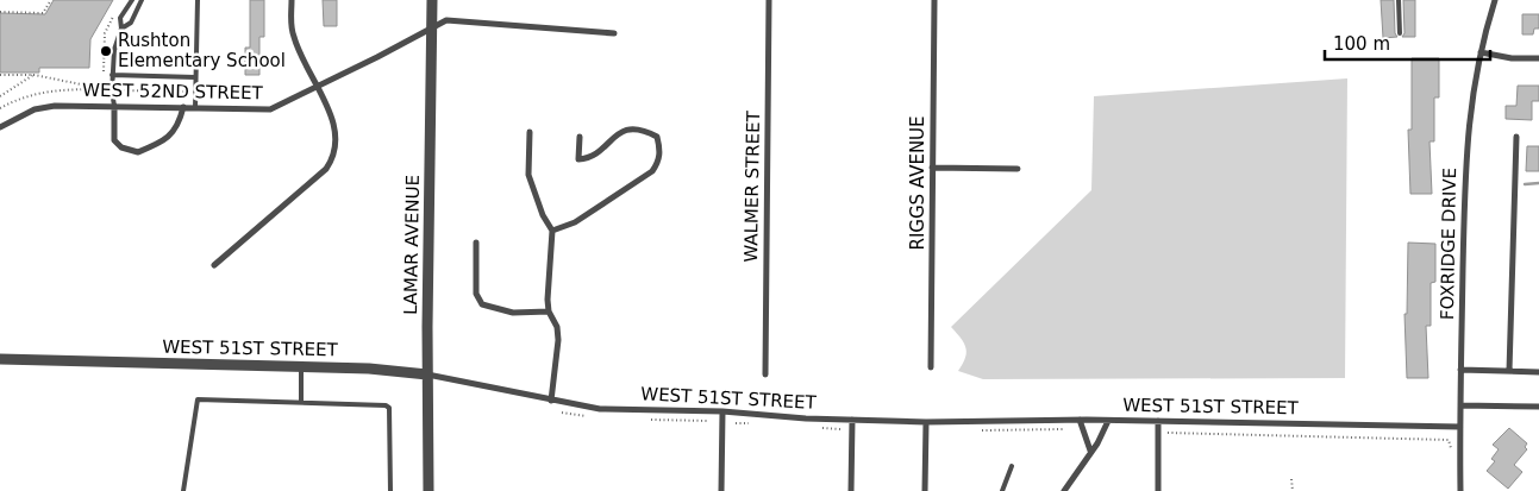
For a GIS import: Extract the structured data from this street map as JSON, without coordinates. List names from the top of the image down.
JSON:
{
  "streets": {
    "street": [
      "WEST 52ND STREET",
      "RIGGS AVENUE",
      "WALMER STREET",
      "FOXRIDGE DRIVE",
      "LAMAR AVENUE",
      "WEST 51ST STREET"
    ]
  },
  "crossings": [
    ["WEST 52ND STREET", "LAMAR AVENUE"],
    ["FOXRIDGE DRIVE", "WEST 51ST STREET"],
    ["LAMAR AVENUE", "WEST 51ST STREET"]
  ],
  "places": ["Rushton Elementary School"],
  "scale_bar": "100 m"
}
